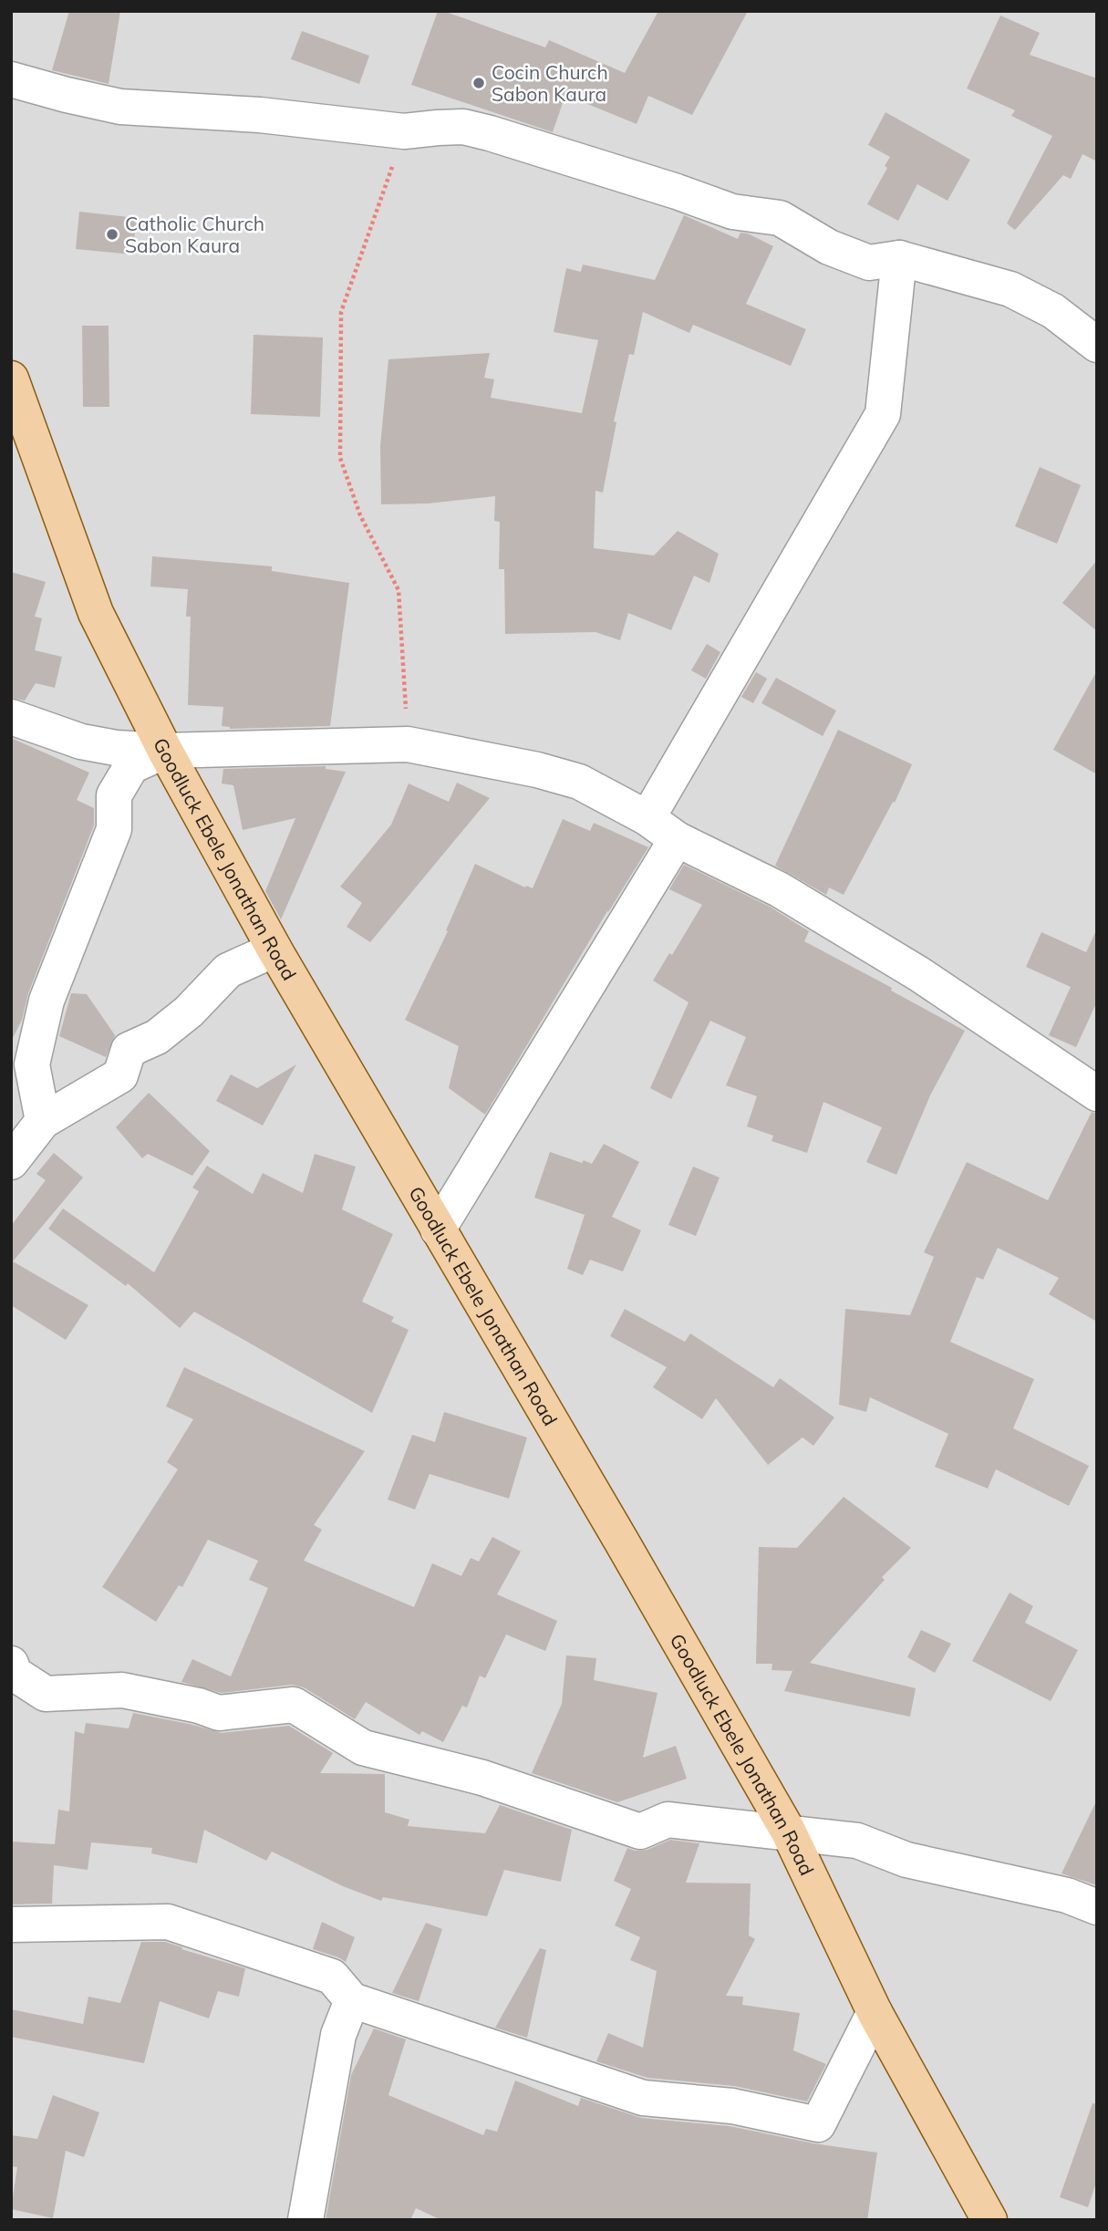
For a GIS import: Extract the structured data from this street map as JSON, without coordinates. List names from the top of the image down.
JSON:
{
  "streets": {
    "main road": ["Goodluck Ebele Jonathan Road"]
  },
  "places": ["Cocin Church Sabon Kaura", "Catholic Church Sabon Kaura"]
}
